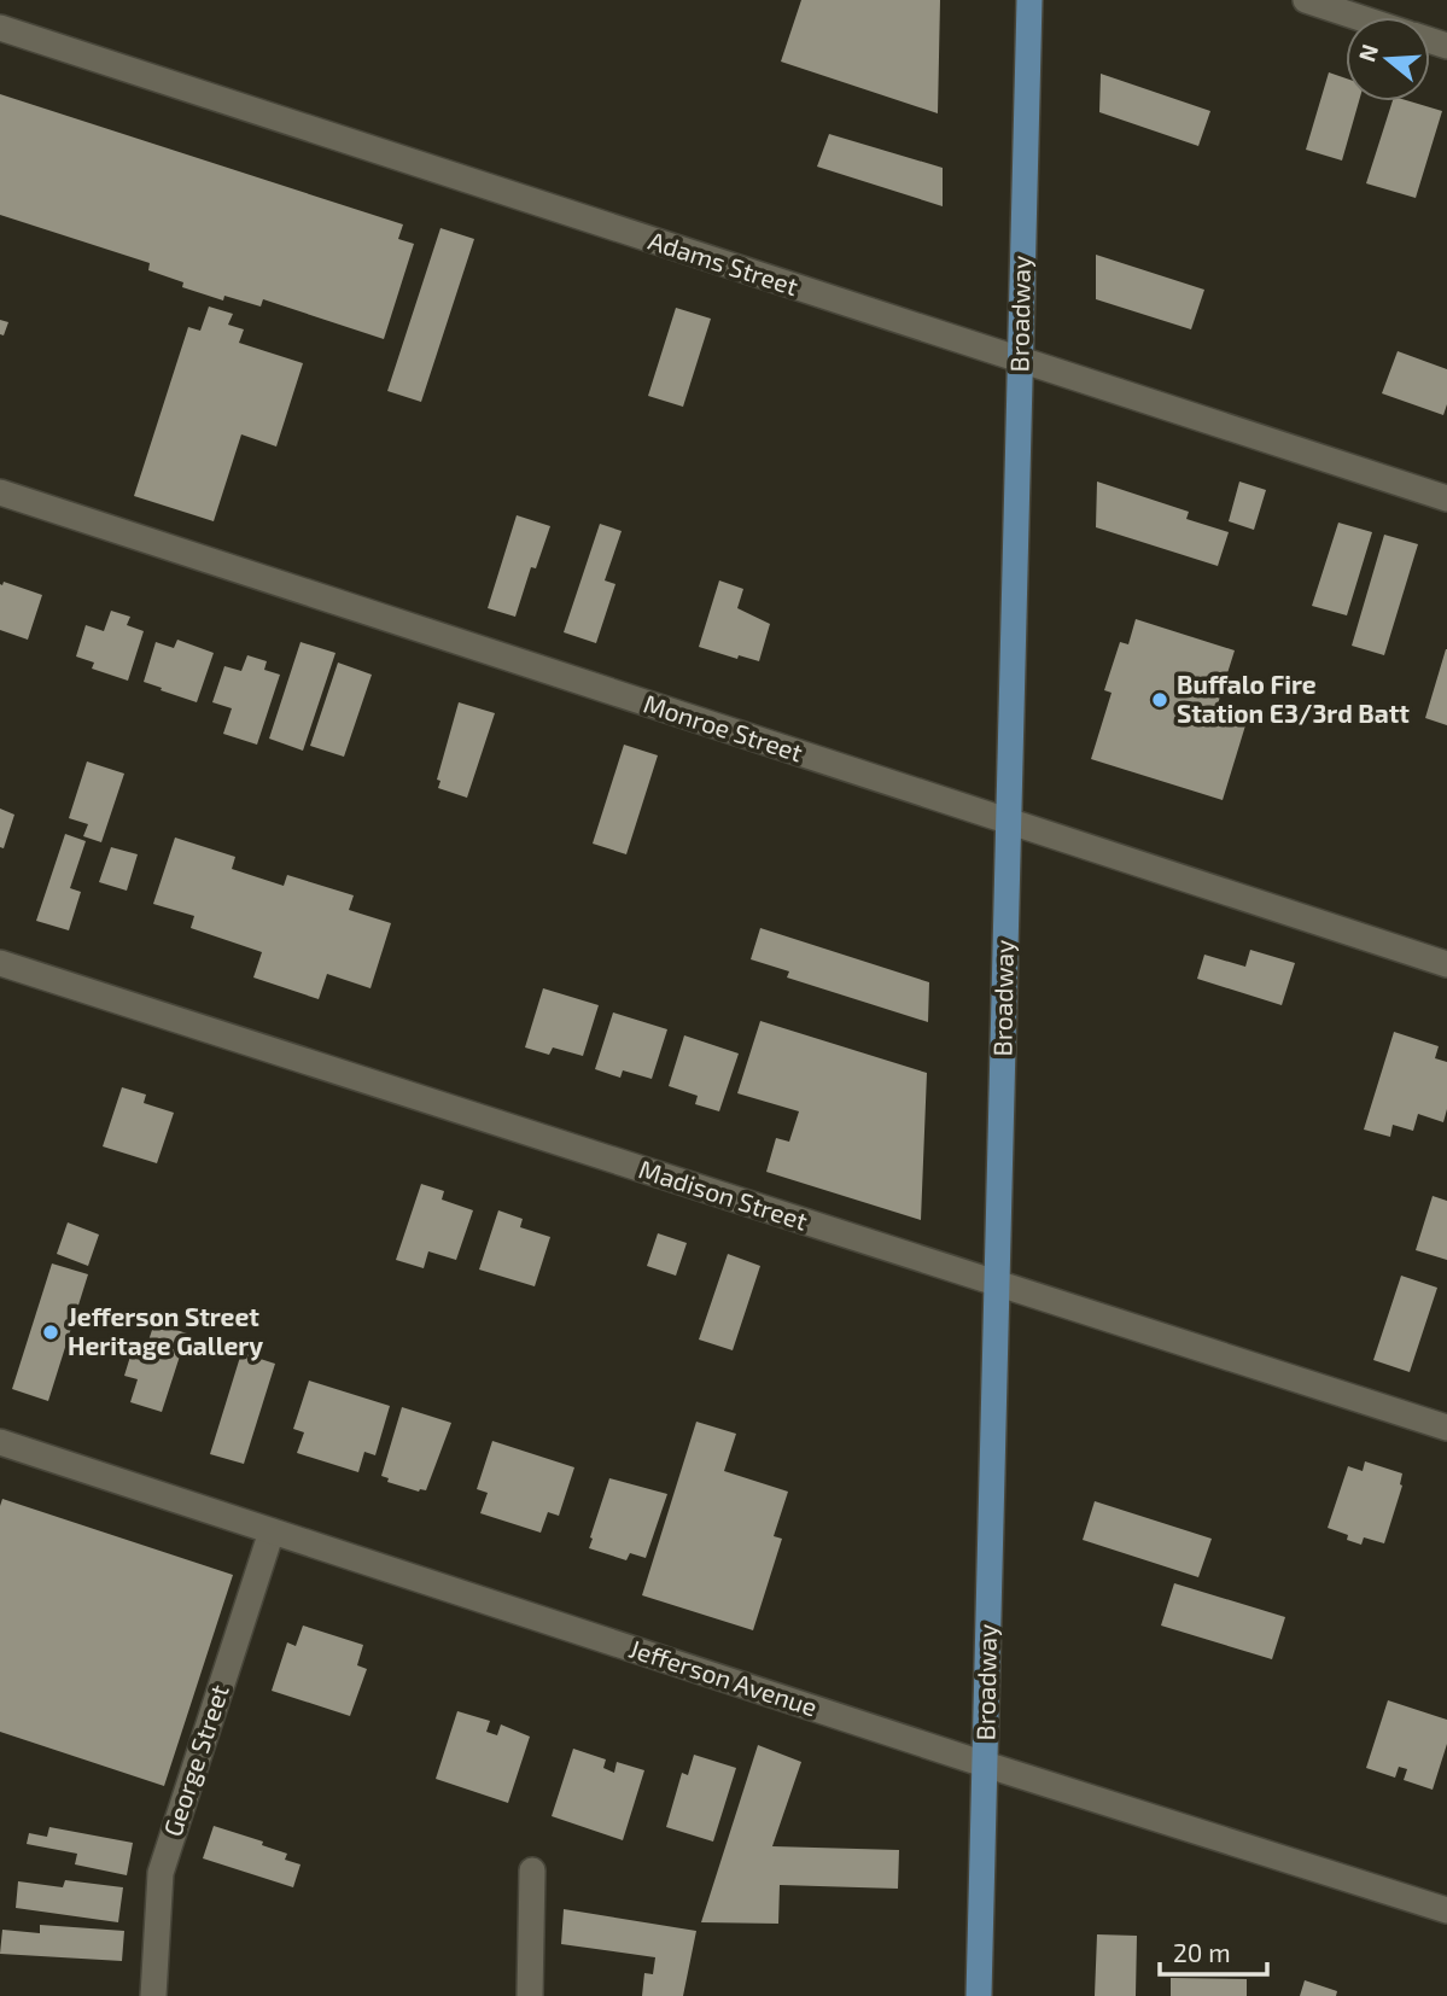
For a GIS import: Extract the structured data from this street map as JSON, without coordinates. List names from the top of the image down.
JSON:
{
  "streets": {
    "main road": ["Broadway"],
    "street": [
      "Adams Street",
      "Monroe Street",
      "Madison Street",
      "Jefferson Avenue",
      "George Street"
    ]
  },
  "crossings": [
    ["Adams Street", "Broadway"],
    ["Broadway", "Monroe Street"],
    ["Broadway", "Madison Street"],
    ["Broadway", "Jefferson Avenue"],
    ["Jefferson Avenue", "George Street"]
  ],
  "places": ["Buffalo Fire Station E3/3rd Batt", "Jefferson Street Heritage Gallery"],
  "scale_bar": "20 m",
  "north": "left"
}
